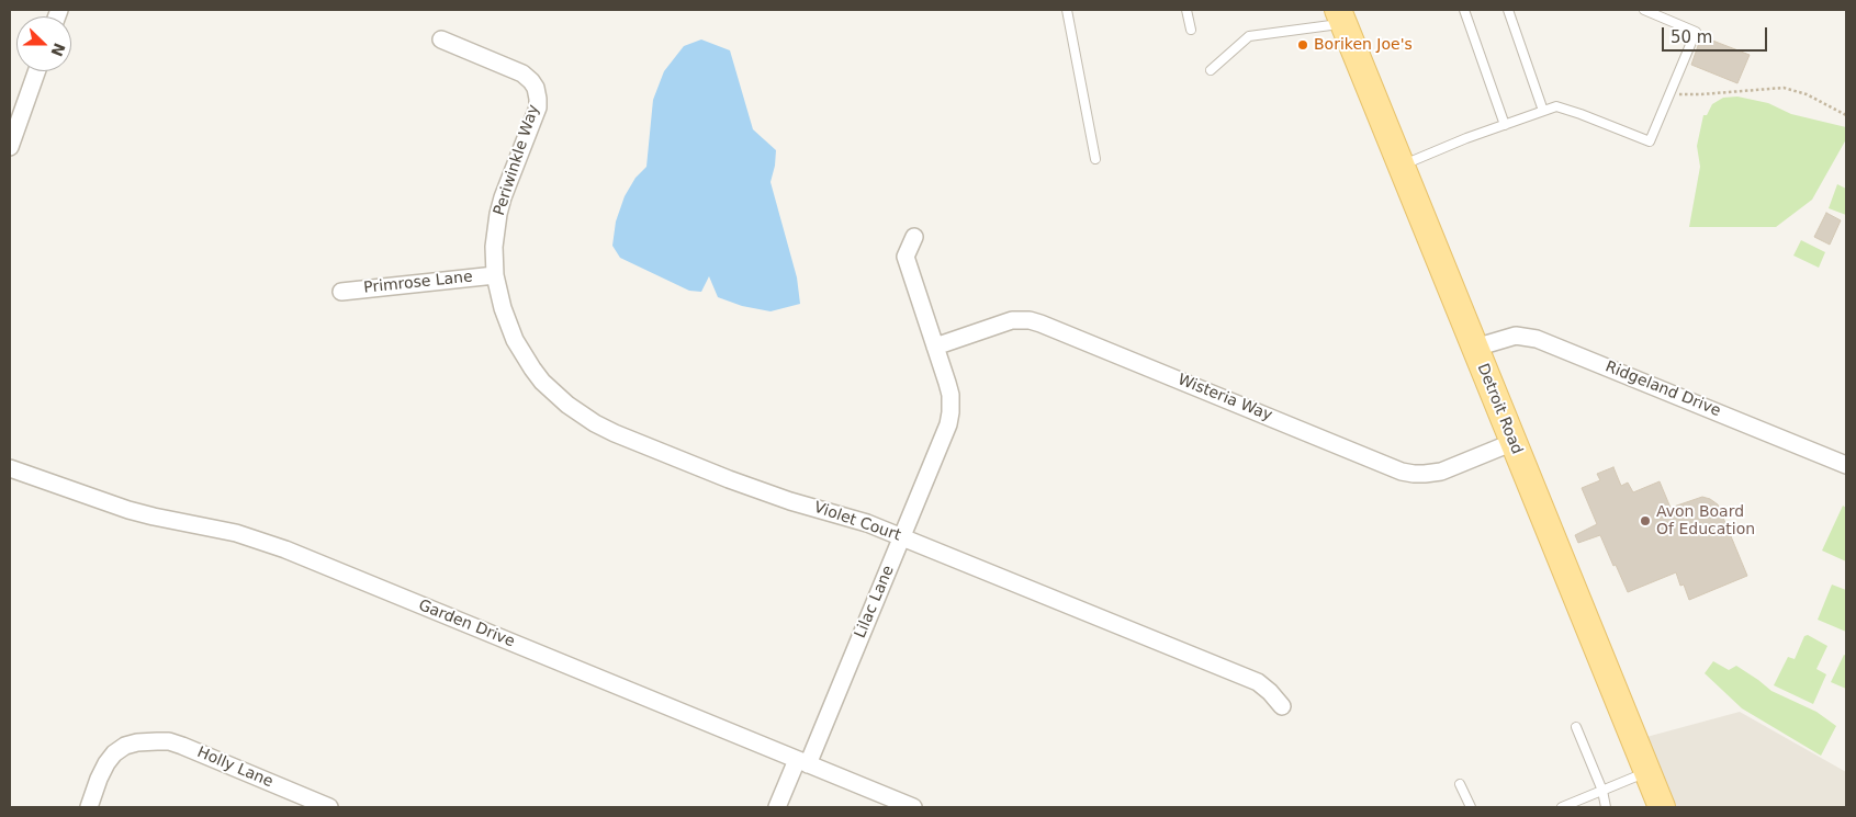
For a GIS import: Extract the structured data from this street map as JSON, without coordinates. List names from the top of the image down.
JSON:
{
  "streets": {
    "main road": ["Detroit Road"],
    "street": [
      "Periwinkle Way",
      "Primrose Lane",
      "Ridgeland Drive",
      "Wisteria Way",
      "Violet Court",
      "Lilac Lane",
      "Garden Drive",
      "Holly Lane"
    ]
  },
  "crossings": [
    ["Periwinkle Way", "Primrose Lane"],
    ["Periwinkle Way", "Violet Court"],
    ["Primrose Lane", "Violet Court"],
    ["Ridgeland Drive", "Detroit Road"],
    ["Wisteria Way", "Detroit Road"],
    ["Wisteria Way", "Lilac Lane"],
    ["Violet Court", "Lilac Lane"],
    ["Lilac Lane", "Garden Drive"]
  ],
  "places": ["Boriken Joe's", "Avon Board Of Education"],
  "scale_bar": "50 m",
  "north": "right"
}
